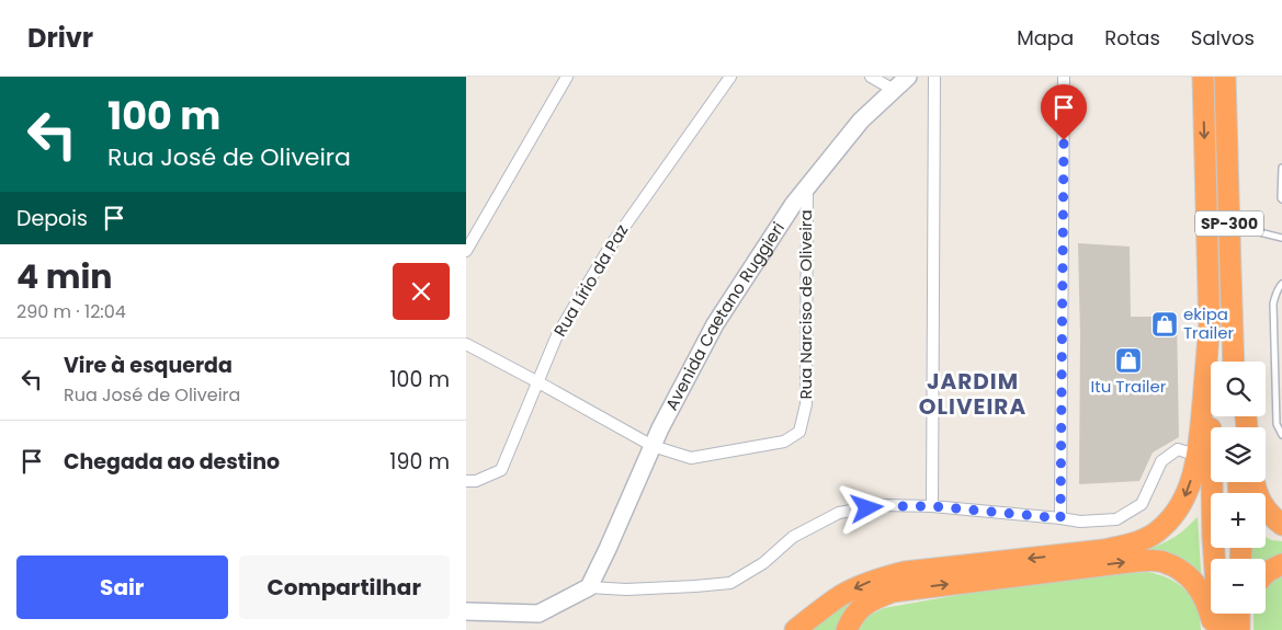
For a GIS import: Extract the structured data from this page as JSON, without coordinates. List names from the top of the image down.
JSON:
{
  "streets": {
    "highway": ["SP-300"],
    "street": ["Rua Lírio da Paz", "Rua Narciso de Oliveira", "Avenida Caetano Ruggieri"]
  },
  "crossings": [
    ["Rua Lírio da Paz", "Rua Narciso de Oliveira"],
    ["Rua Narciso de Oliveira", "Avenida Caetano Ruggieri"]
  ],
  "districts": ["JARDIM OLIVEIRA"],
  "places": {
    "shop": ["ekipa Trailer", "Itu Trailer"]
  },
  "page": {
    "header": "Drivr",
    "nav": ["Mapa", "Rotas", "Salvos"],
    "turn": ["100 m", "Rua José de Oliveira"],
    "then": "Depois",
    "heading": ["4 min", "290 m · 12:04"],
    "list": [
      {
        "name": "Vire à esquerda",
        "note": "Rua José de Oliveira",
        "value": "100 m"
      },
      {
        "name": "Chegada ao destino",
        "value": "190 m"
      }
    ],
    "map_buttons": ["+", "−"],
    "buttons": ["Sair", "Compartilhar"]
  }
}
